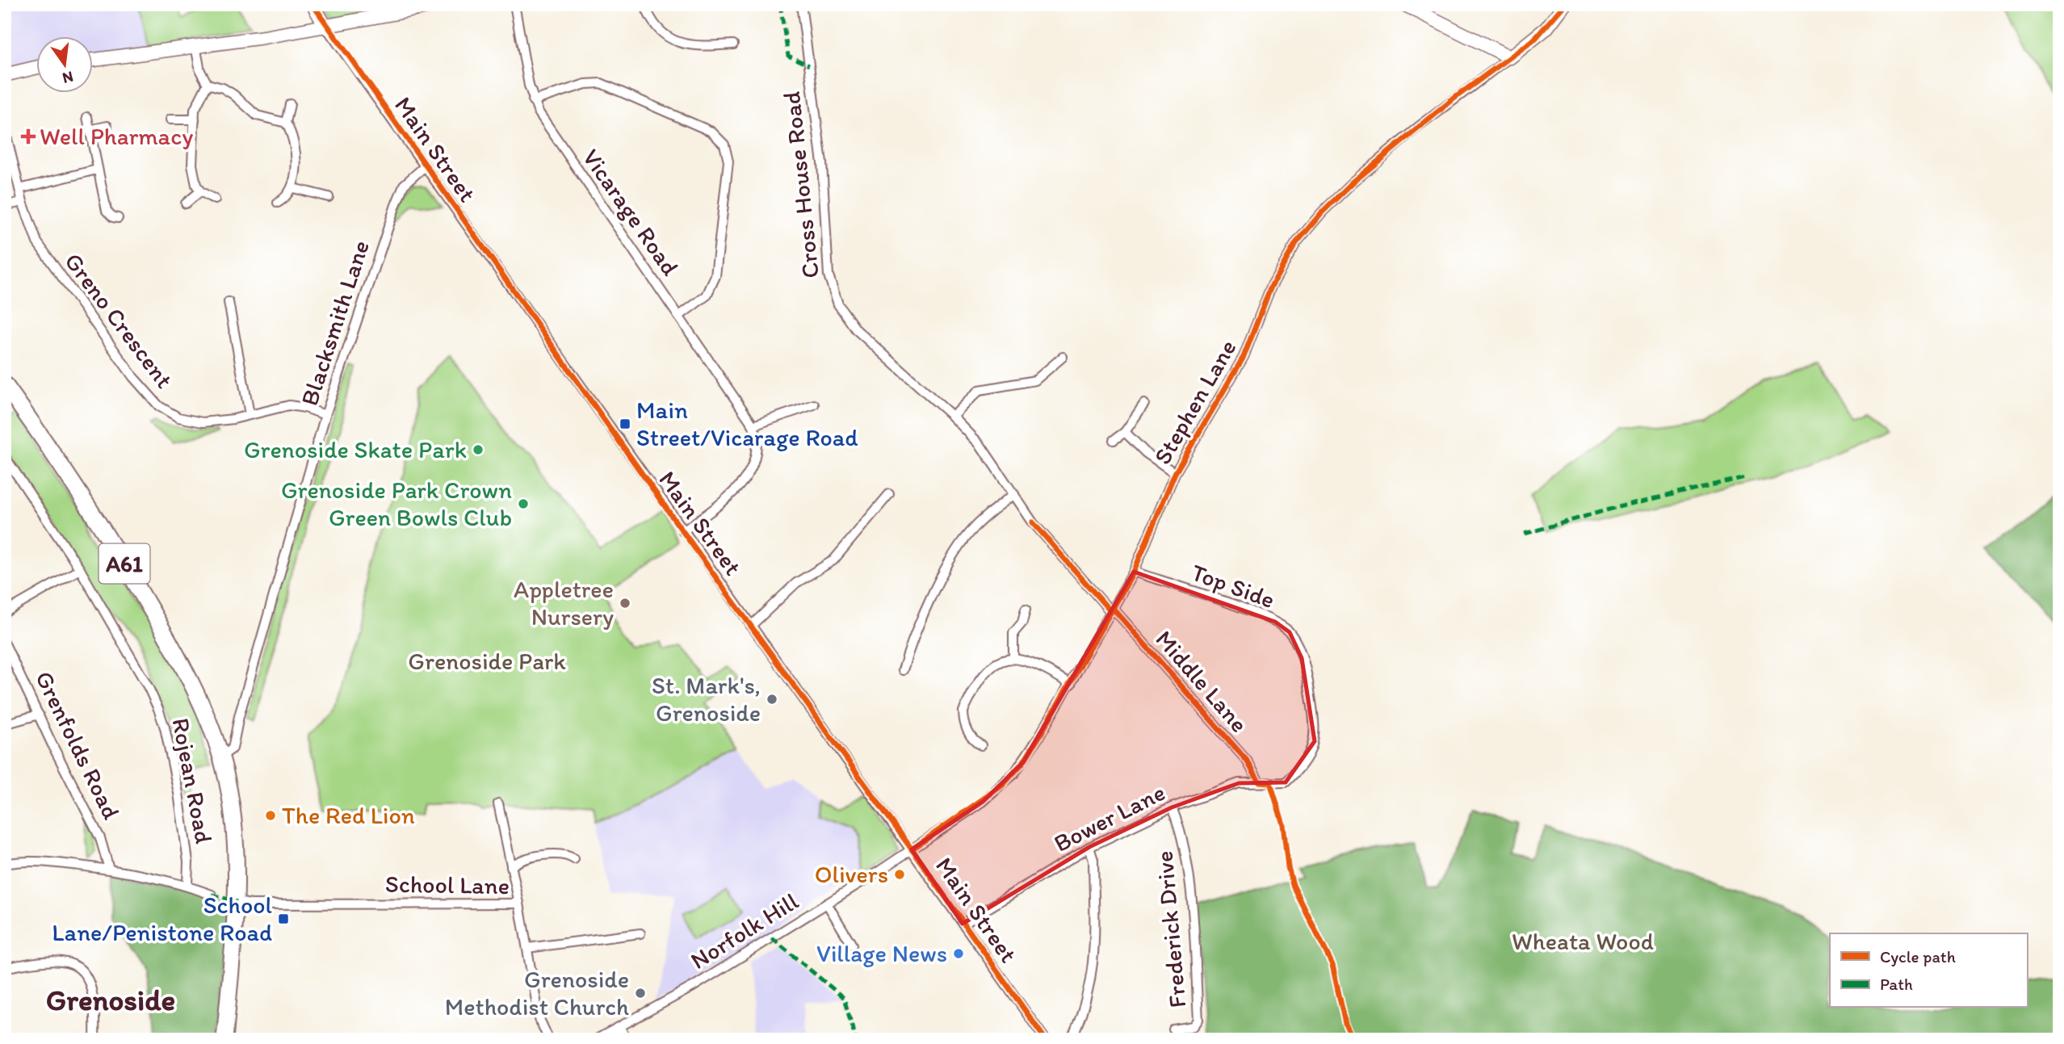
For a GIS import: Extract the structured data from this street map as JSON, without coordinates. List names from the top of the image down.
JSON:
{
  "streets": {
    "highway": ["A61"],
    "street": [
      "Main Street",
      "Cross House Road",
      "Vicarage Road",
      "Greno Crescent",
      "Blacksmith Lane",
      "Stephen Lane",
      "Top Side",
      "Middle Lane",
      "Grenfolds Road",
      "Rojean Road",
      "Bower Lane",
      "School Lane",
      "Frederick Drive",
      "Norfolk Hill"
    ]
  },
  "crossings": [
    ["Main Street", "Vicarage Road"],
    ["Main Street", "Blacksmith Lane"],
    ["Main Street", "Stephen Lane"],
    ["Main Street", "Bower Lane"],
    ["Main Street", "Norfolk Hill"],
    ["Cross House Road", "Middle Lane"],
    ["Greno Crescent", "Blacksmith Lane"],
    ["Blacksmith Lane", "A61"],
    ["Stephen Lane", "Top Side"],
    ["Stephen Lane", "Middle Lane"],
    ["Stephen Lane", "Norfolk Hill"],
    ["A61", "School Lane"],
    ["Top Side", "Bower Lane"],
    ["Middle Lane", "Bower Lane"],
    ["Bower Lane", "Frederick Drive"]
  ],
  "districts": ["Grenoside"],
  "parks": ["Grenoside Park", "Wheata Wood"],
  "places": {
    "health": ["Well Pharmacy"],
    "transit": ["Main Street/Vicarage Road", "School Lane/Penistone Road"],
    "other": [
      "Grenoside Skate Park",
      "Grenoside Park Crown Green Bowls Club",
      "Appletree Nursery",
      "St. Mark's, Grenoside",
      "The Red Lion",
      "Olivers",
      "Village News",
      "Grenoside Methodist Church"
    ]
  },
  "legend": ["Cycle path", "Path"],
  "north": "bottom"
}
